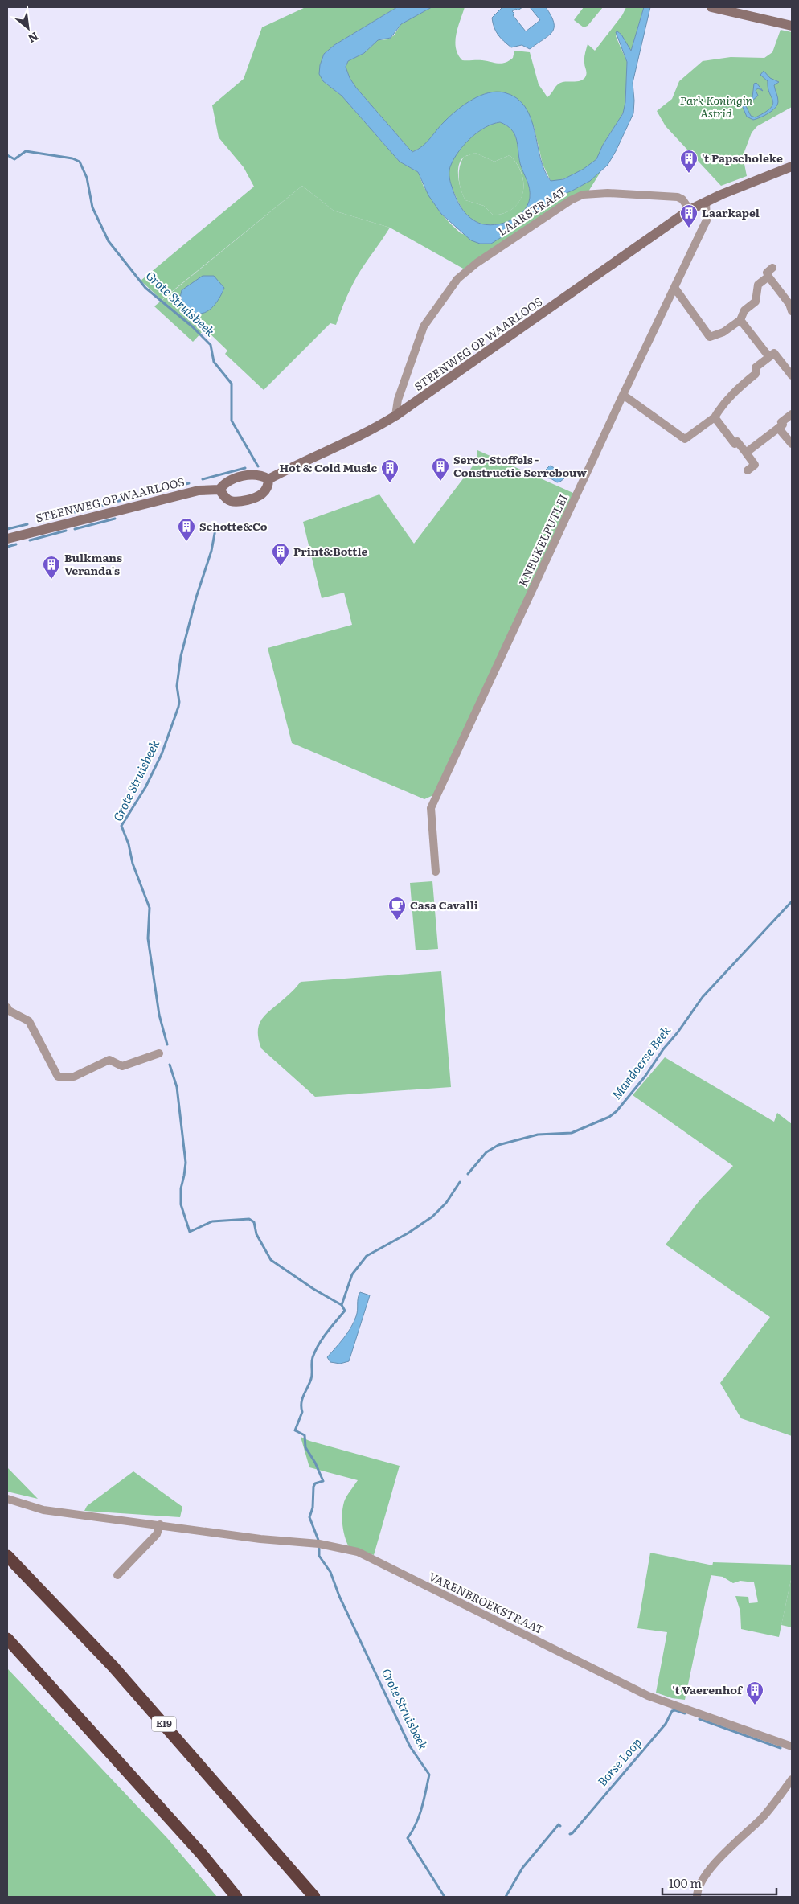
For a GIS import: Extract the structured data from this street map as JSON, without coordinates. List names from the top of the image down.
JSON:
{
  "streets": {
    "highway": ["E19"],
    "street": [
      "LAARSTRAAT",
      "STEENWEG OP WAARLOOS",
      "KNEUKELPUTLEI",
      "VARENBROEKSTRAAT"
    ]
  },
  "crossings": [
    ["LAARSTRAAT", "STEENWEG OP WAARLOOS"]
  ],
  "water": ["Grote Struisbeek", "Mandoerse Beek", "Borse Loop"],
  "parks": ["Park Koningin Astrid"],
  "places": {
    "building": [
      "'t Papscholeke",
      "Laarkapel",
      "Serco-Stoffels - Constructie Serrebouw",
      "Hot & Cold Music",
      "Schotte&Co",
      "Print&Bottle",
      "Bulkmans Veranda's",
      "'t Vaerenhof"
    ],
    "cafe": ["Casa Cavalli"]
  },
  "scale_bar": "100 m",
  "north": "bottom right"
}
